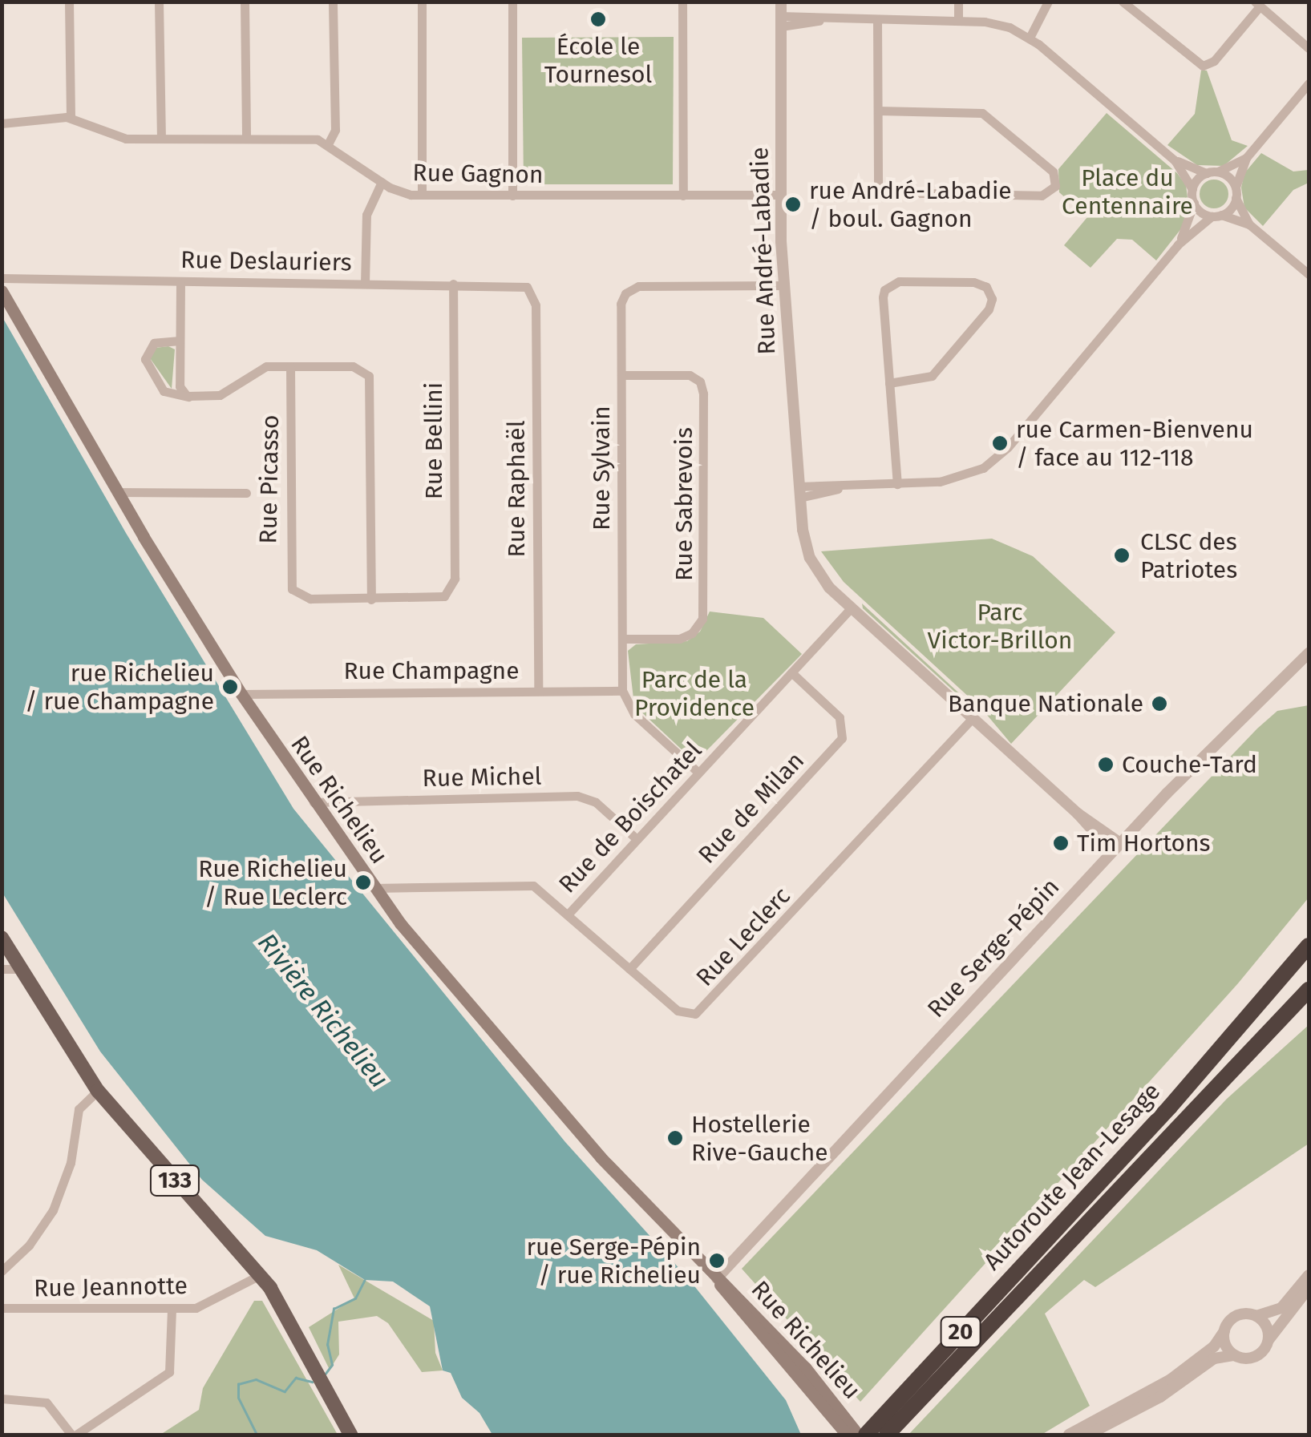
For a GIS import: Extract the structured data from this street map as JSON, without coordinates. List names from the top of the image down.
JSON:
{
  "streets": {
    "highway": ["Autoroute Jean-Lesage", "20"],
    "main road": ["Rue Richelieu", "133"],
    "street": [
      "Rue Gagnon",
      "Rue André-Labadie",
      "Rue Deslauriers",
      "Rue Bellini",
      "Rue Sylvain",
      "Rue Picasso",
      "Rue Raphaël",
      "Rue Sabrevois",
      "Rue Champagne",
      "Rue Michel",
      "Rue de Milan",
      "Rue de Boischatel",
      "Rue Leclerc",
      "Rue Serge-Pépin",
      "Rue Jeannotte"
    ]
  },
  "crossings": [
    ["Rue Gagnon", "Rue André-Labadie"],
    ["Rue André-Labadie", "Rue Sylvain"],
    ["Rue André-Labadie", "Rue de Boischatel"],
    ["Rue André-Labadie", "Rue Leclerc"],
    ["Rue André-Labadie", "Rue Serge-Pépin"],
    ["Rue Deslauriers", "Rue Bellini"],
    ["Rue Deslauriers", "Rue Raphaël"],
    ["Rue Bellini", "Rue Picasso"],
    ["Rue Sylvain", "Rue Sabrevois"],
    ["Rue Sylvain", "Rue Champagne"],
    ["Rue Raphaël", "Rue Champagne"],
    ["Rue Champagne", "Rue Richelieu"],
    ["Rue Michel", "Rue Richelieu"],
    ["Rue Michel", "Rue de Boischatel"],
    ["Rue Richelieu", "Rue Leclerc"],
    ["Rue Richelieu", "Rue Serge-Pépin"],
    ["Rue de Milan", "Rue de Boischatel"],
    ["Rue de Milan", "Rue Leclerc"],
    ["Rue de Boischatel", "Rue Leclerc"],
    ["133", "Rue Jeannotte"]
  ],
  "water": ["Rivière Richelieu"],
  "parks": ["Place du Centennaire", "Parc Victor-Brillon", "Parc de la Providence"],
  "places": [
    "École le Tournesol",
    "rue André-Labadie / boul. Gagnon",
    "rue Carmen-Bienvenu / face au 112-118",
    "CLSC des Patriotes",
    "rue Richelieu / rue Champagne",
    "Banque Nationale",
    "Couche-Tard",
    "Tim Hortons",
    "Rue Richelieu / Rue Leclerc",
    "Hostellerie Rive-Gauche",
    "rue Serge-Pépin / rue Richelieu"
  ]
}
